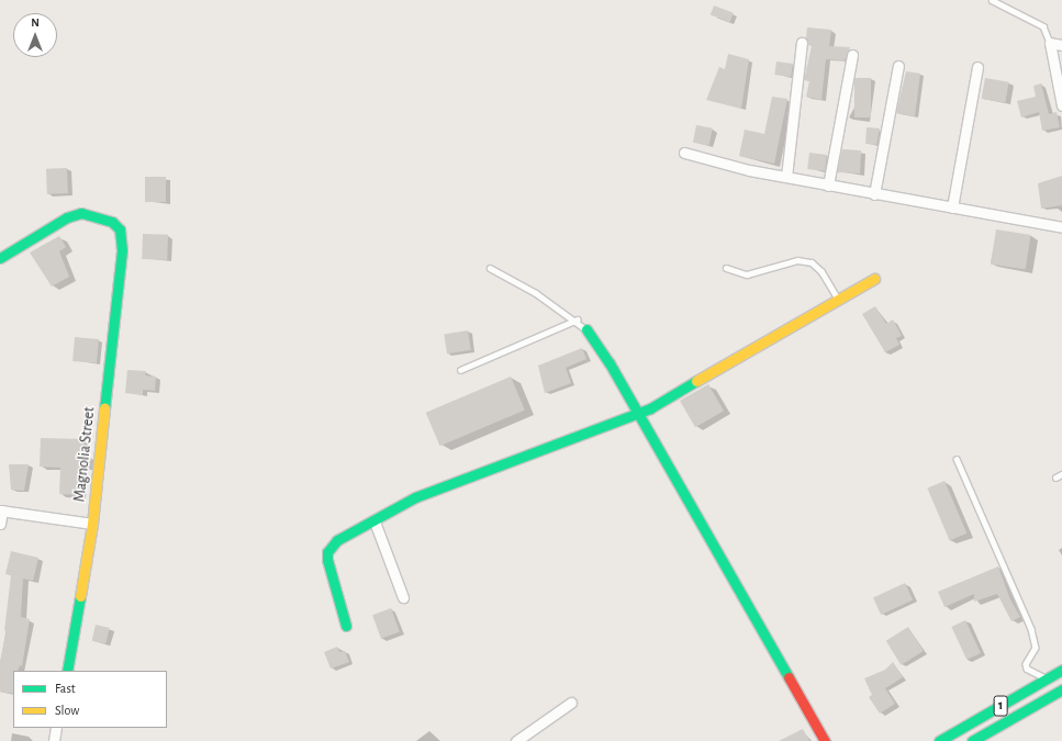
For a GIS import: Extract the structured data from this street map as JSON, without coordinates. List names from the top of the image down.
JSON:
{
  "streets": {
    "main road": ["Magnolia Street", "1"]
  },
  "legend": ["Fast", "Slow"],
  "north": "top"
}
